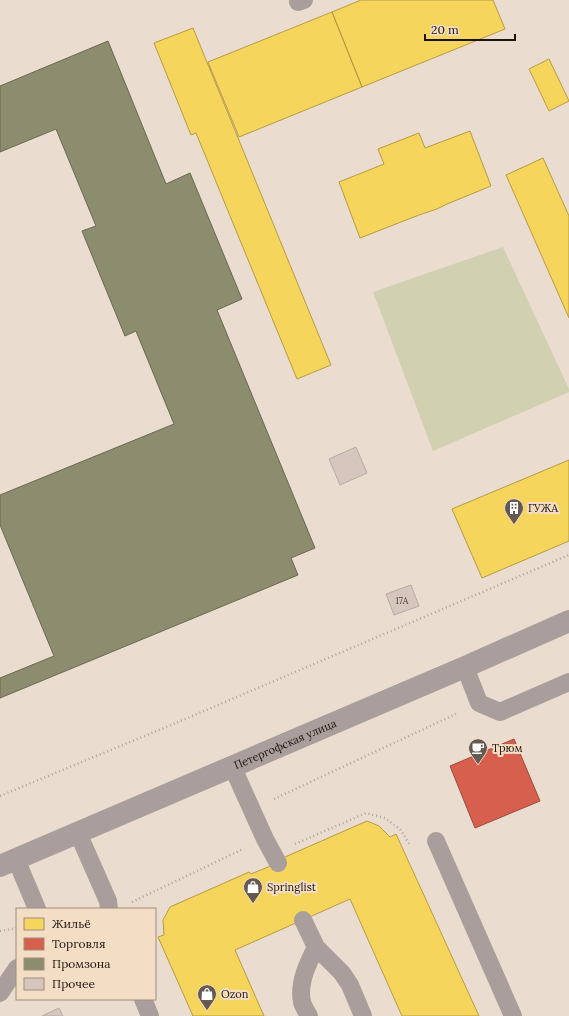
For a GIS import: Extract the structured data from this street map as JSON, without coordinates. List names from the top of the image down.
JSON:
{
  "streets": {
    "street": ["Петергофская улица"]
  },
  "places": {
    "building": ["ГУЖА"],
    "cafe": ["Трюм"],
    "shop": ["Springlist", "Ozon"]
  },
  "house_numbers": ["17А"],
  "legend": [
    "Жильё",
    "Торговля",
    "Промзона",
    "Прочее"
  ],
  "scale_bar": "20 m"
}
